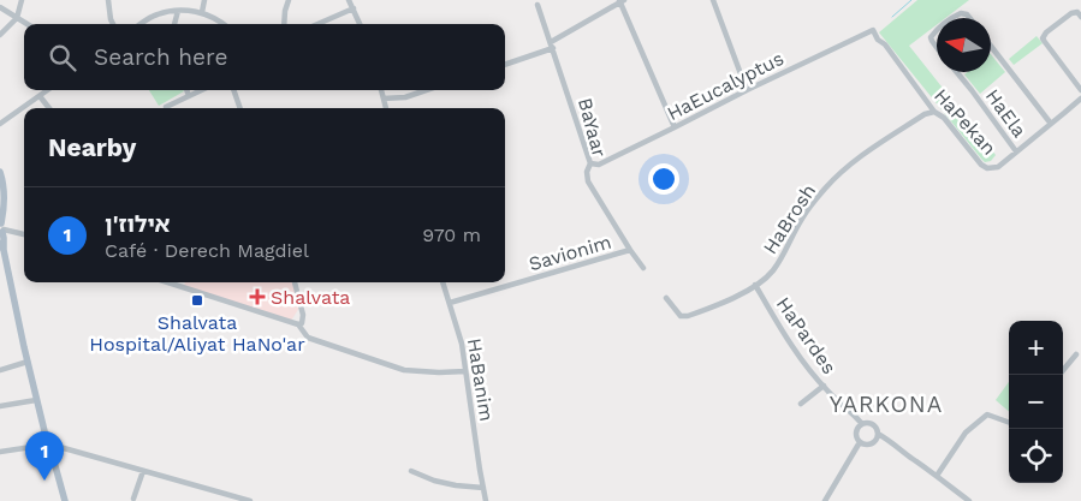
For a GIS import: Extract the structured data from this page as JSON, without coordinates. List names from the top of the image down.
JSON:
{
  "streets": {
    "street": [
      "HaEucalyptus",
      "HaEla",
      "HaPekan",
      "BaYaar",
      "HaBrosh",
      "Savionim",
      "HaPardes",
      "HaBanim"
    ]
  },
  "crossings": [
    ["HaEucalyptus", "HaPekan"],
    ["HaEucalyptus", "BaYaar"],
    ["HaEla", "HaPekan"],
    ["HaPekan", "HaBrosh"],
    ["BaYaar", "Savionim"],
    ["HaBrosh", "HaPardes"],
    ["Savionim", "HaBanim"]
  ],
  "districts": ["YARKONA"],
  "places": {
    "health": ["Shalvata"],
    "transit": ["Shalvata Hospital/Aliyat HaNo'ar"]
  },
  "north": "left",
  "page": {
    "search": "Search here",
    "heading": "Nearby",
    "list": [
      {
        "mark": "1",
        "name": "אילוז'ן",
        "note": "Café · Derech Magdiel",
        "value": "970 m"
      }
    ],
    "map_buttons": ["+", "−"],
    "pins": "1"
  }
}
